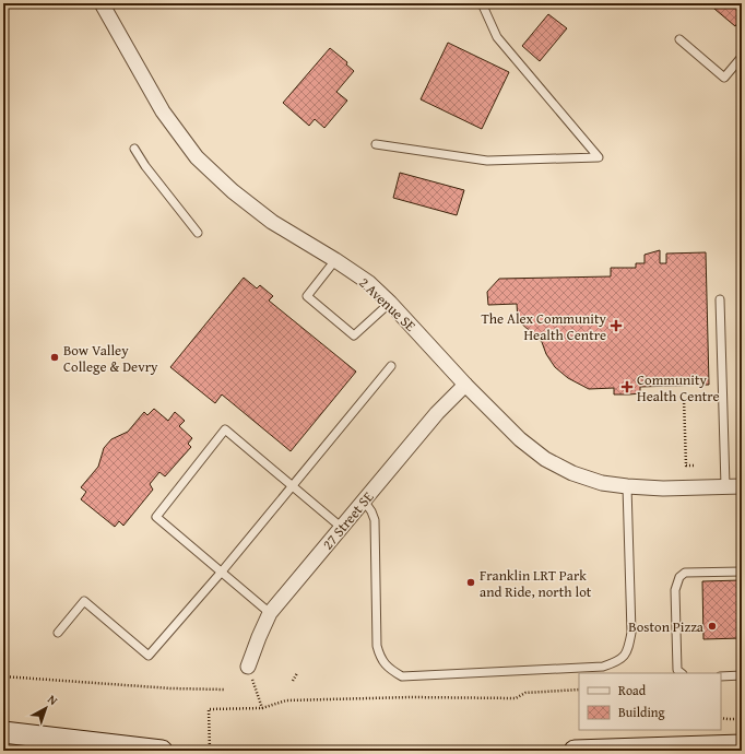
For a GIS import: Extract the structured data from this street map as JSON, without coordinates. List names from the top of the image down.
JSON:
{
  "streets": {
    "street": ["2 Avenue SE", "27 Street SE"]
  },
  "crossings": [
    ["2 Avenue SE", "27 Street SE"]
  ],
  "places": {
    "health": ["The Alex Community Health Centre", "Community Health Centre"],
    "other": ["Bow Valley College & Devry", "Franklin LRT Park and Ride, north lot", "Boston Pizza"]
  },
  "legend": ["Road", "Building"],
  "north": "top right"
}
